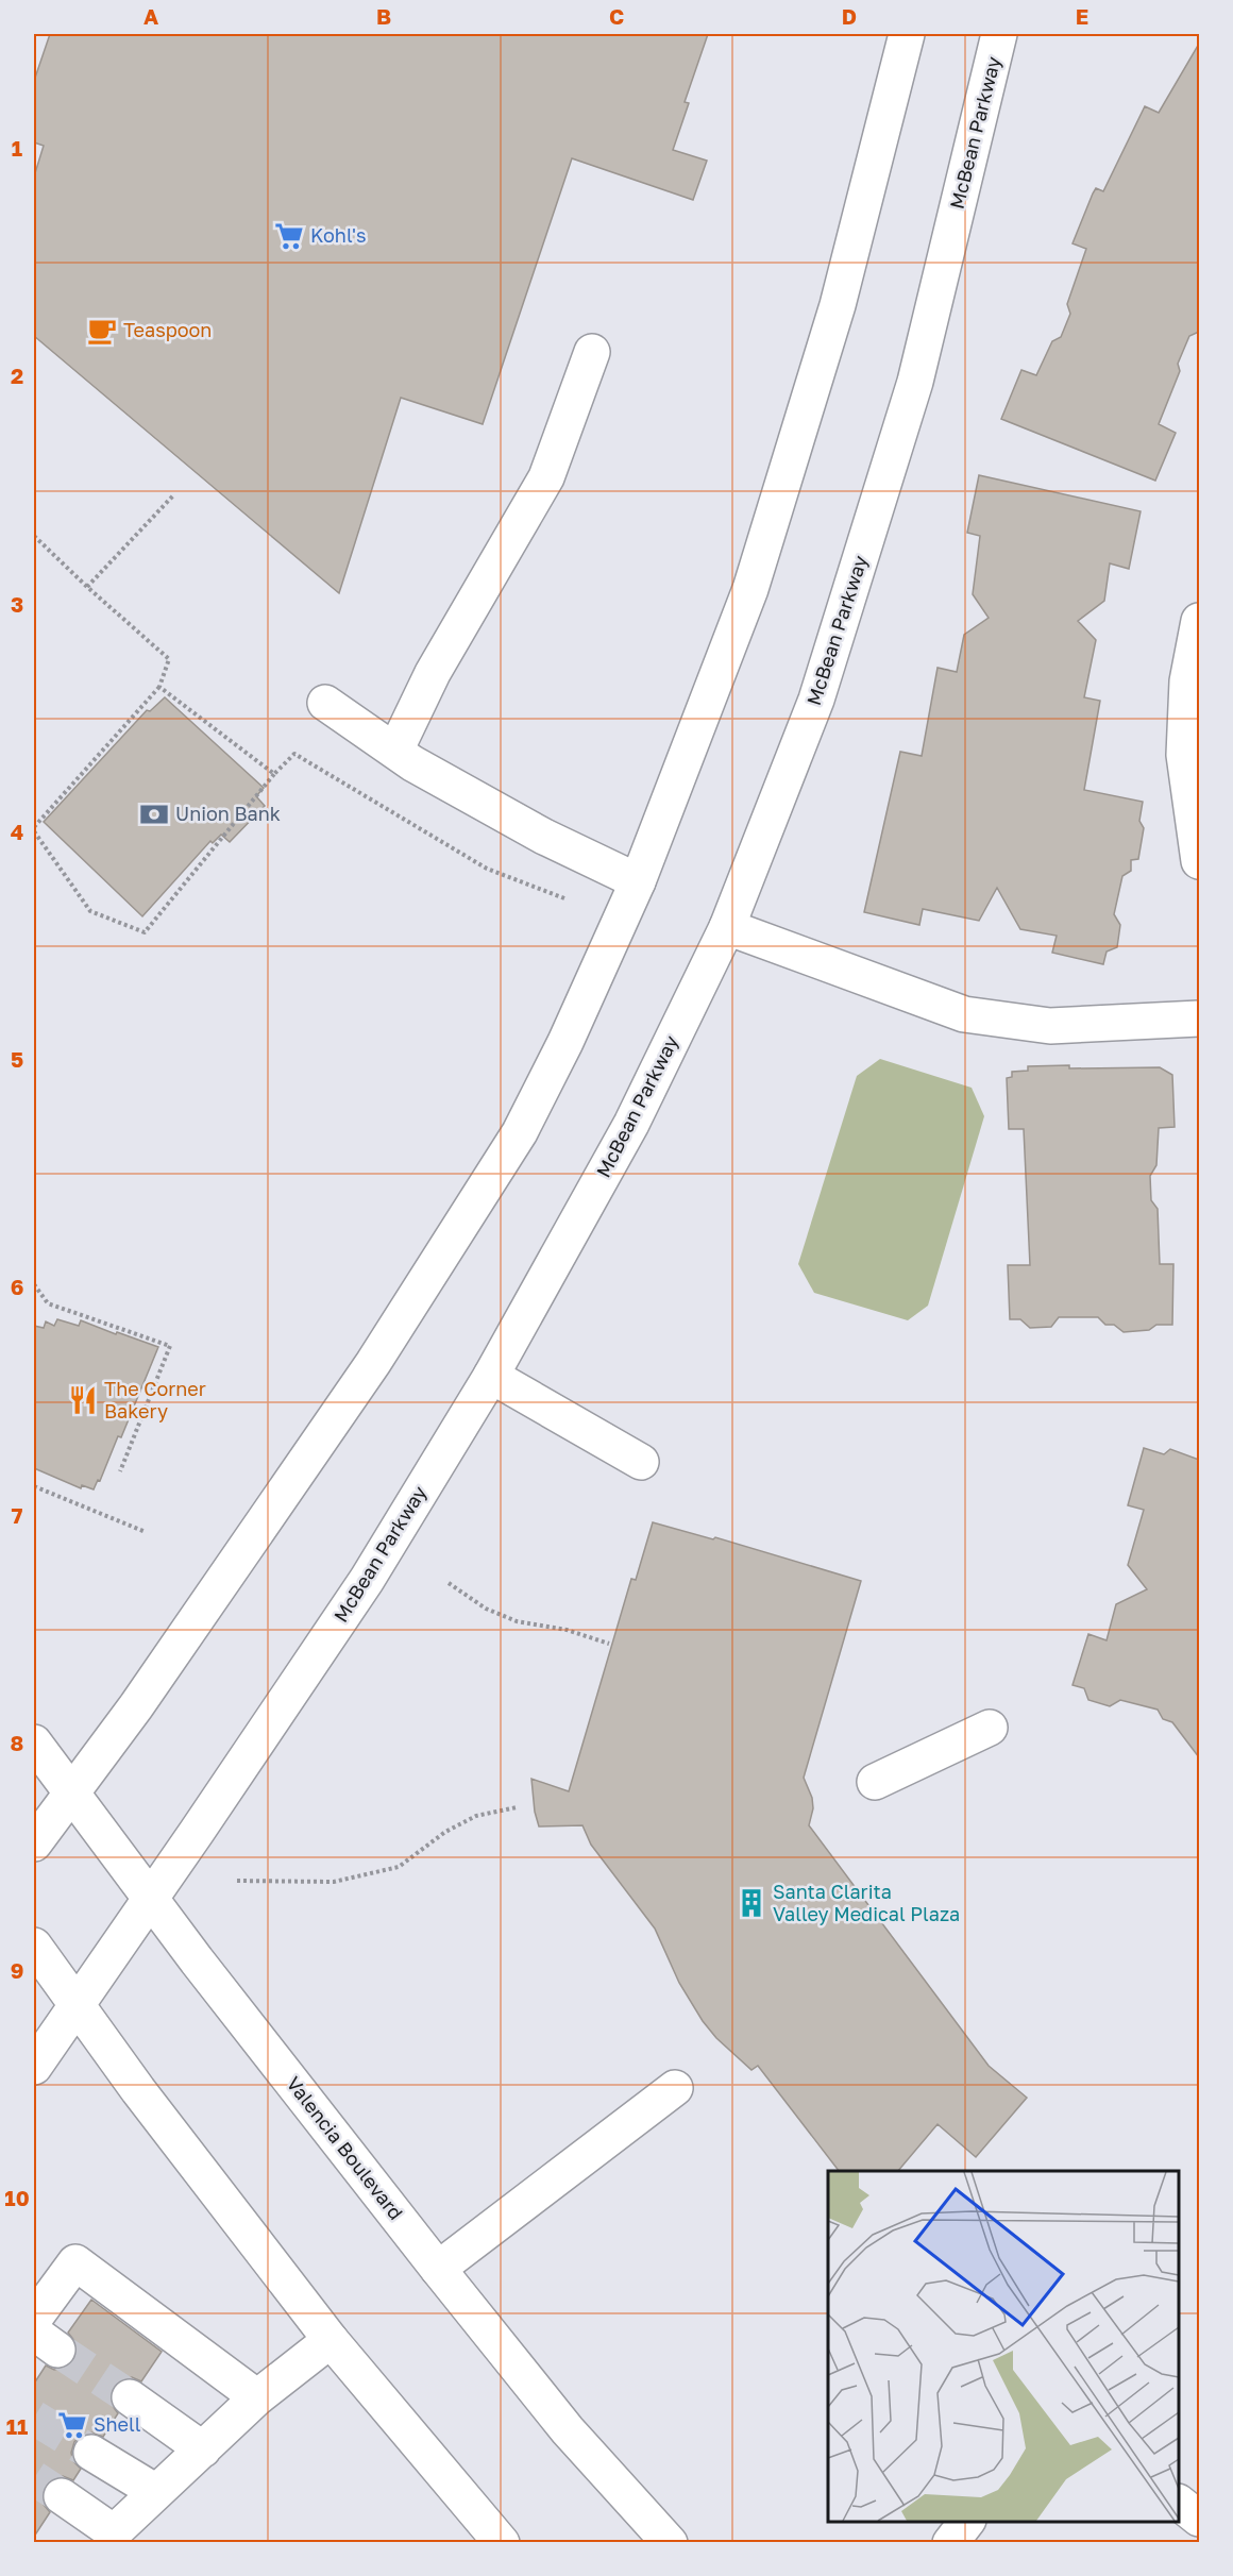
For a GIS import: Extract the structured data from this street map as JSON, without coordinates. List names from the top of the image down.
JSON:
{
  "streets": {
    "main road": ["McBean Parkway", "Valencia Boulevard"]
  },
  "crossings": [
    ["McBean Parkway", "Valencia Boulevard"]
  ],
  "places": {
    "supermarket": ["Kohl's", "Shell"],
    "cafe": ["Teaspoon"],
    "bank": ["Union Bank"],
    "restaurant": ["The Corner Bakery"],
    "building": ["Santa Clarita Valley Medical Plaza"]
  },
  "grid": {
    "columns": [
      "A",
      "B",
      "C",
      "D",
      "E"
    ],
    "rows": [
      "1",
      "2",
      "3",
      "4",
      "5",
      "6",
      "7",
      "8",
      "9",
      "10",
      "11"
    ]
  }
}
